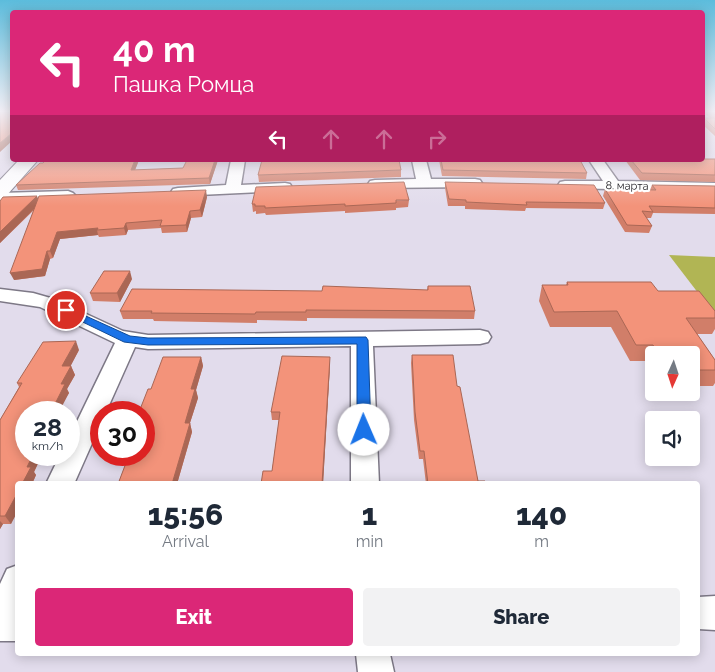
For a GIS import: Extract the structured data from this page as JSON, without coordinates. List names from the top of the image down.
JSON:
{
  "streets": {
    "street": ["8. марта"]
  },
  "north": "bottom",
  "page": {
    "turn": ["40 m", "Пашка Ромца"],
    "speed": "28 km/h",
    "limit": "30",
    "eta": [
      "15:56",
      "Arrival",
      "1",
      "min",
      "140",
      "m"
    ],
    "buttons": ["Exit", "Share"]
  }
}
